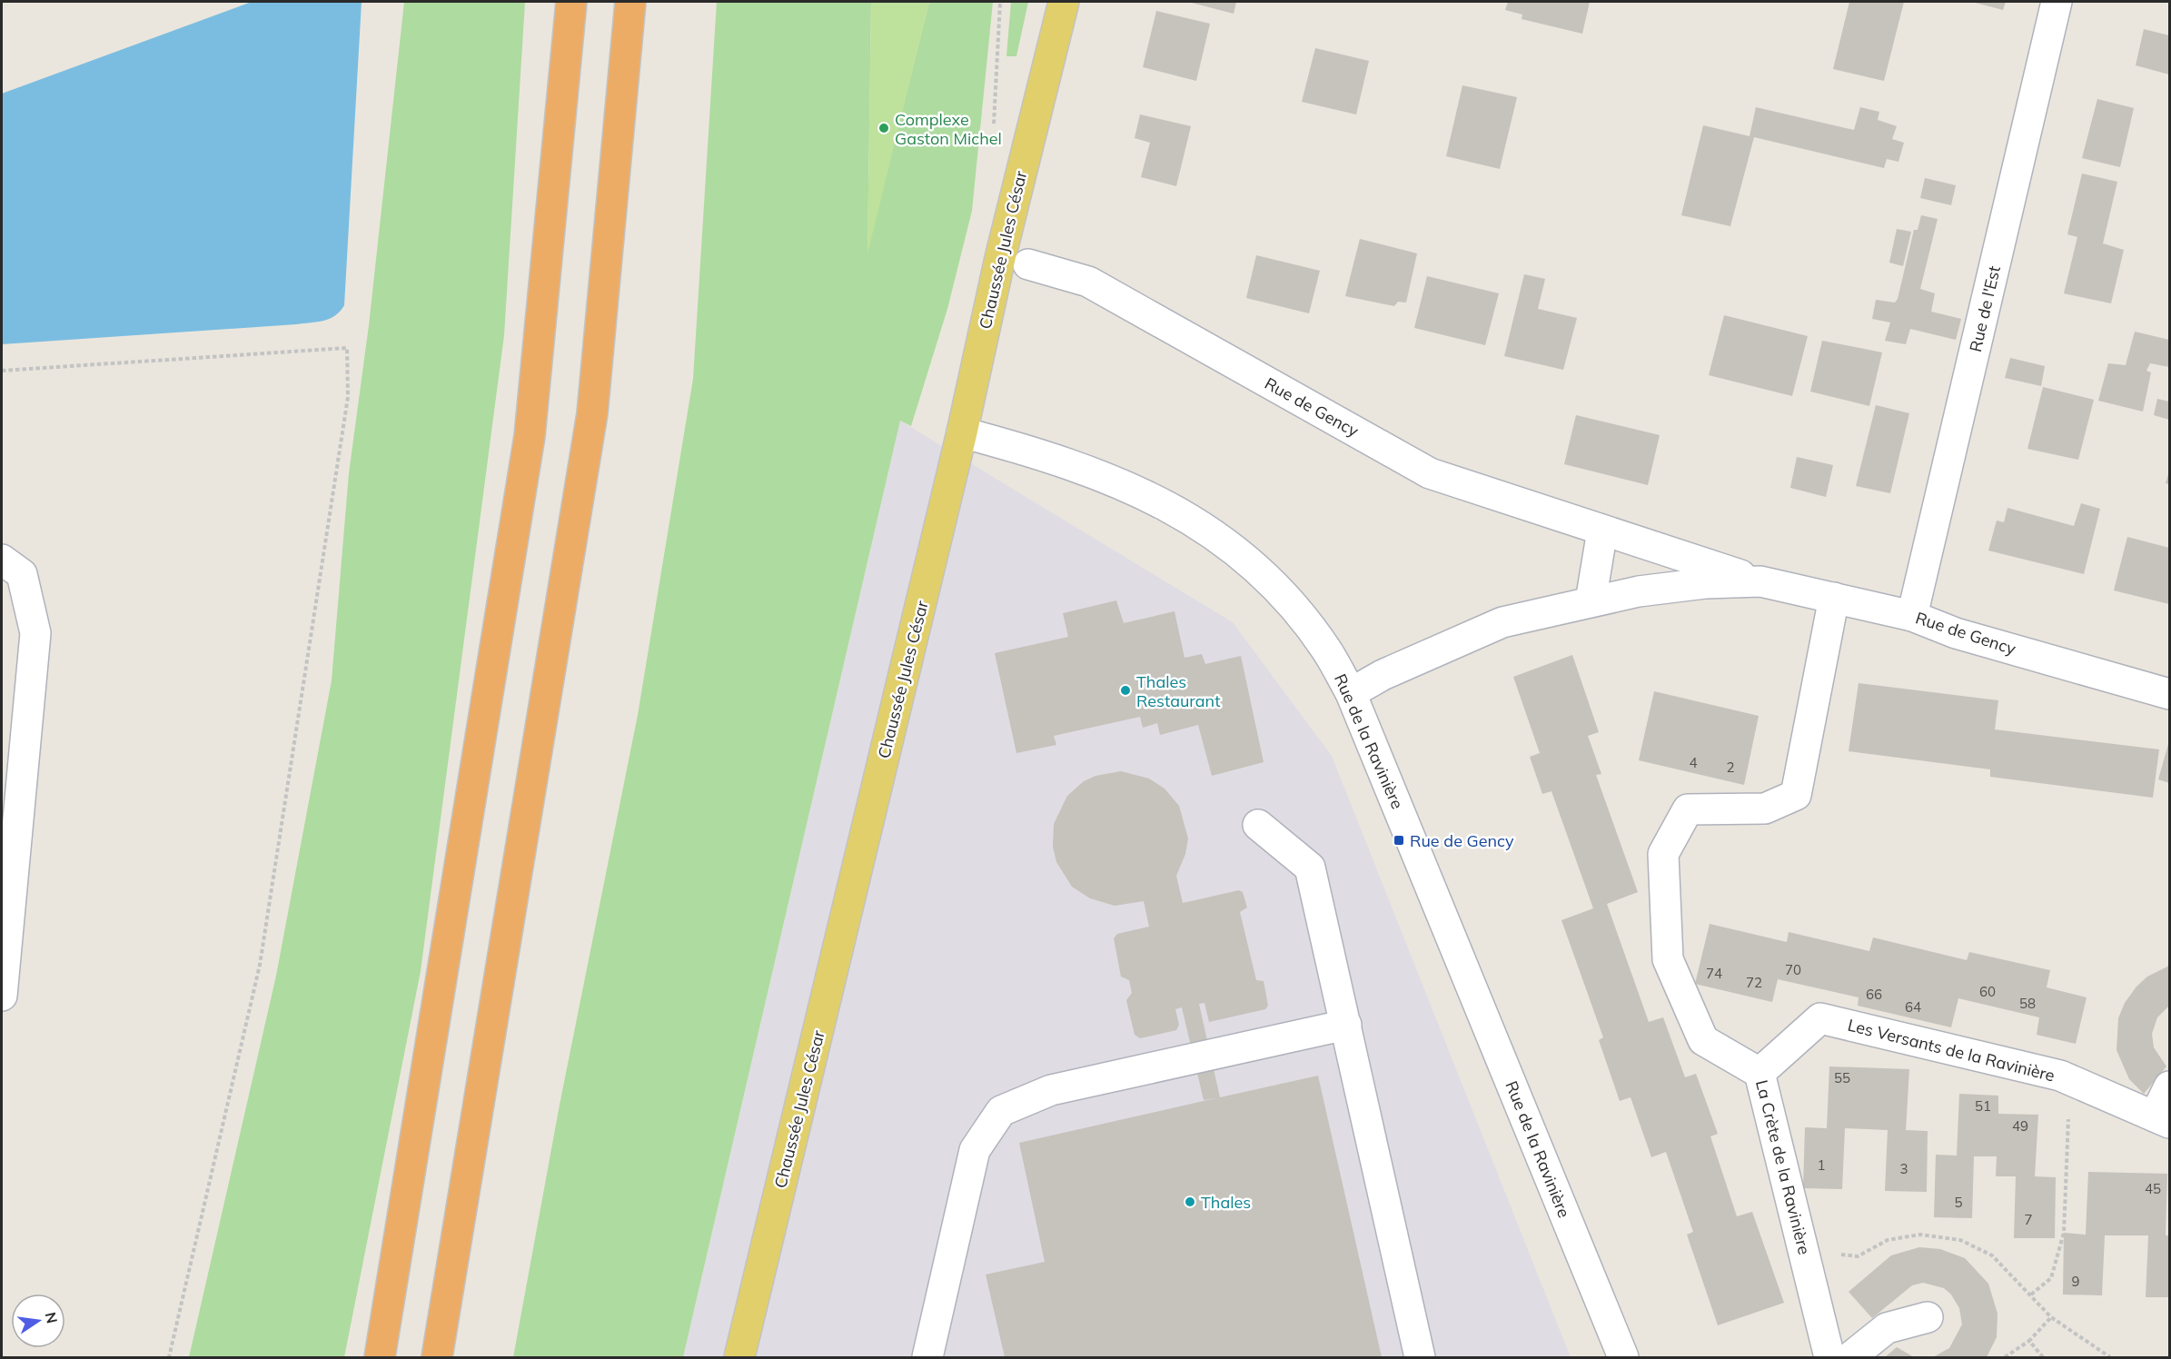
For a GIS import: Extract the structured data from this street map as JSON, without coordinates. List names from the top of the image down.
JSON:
{
  "streets": {
    "main road": ["Chaussée Jules César"],
    "street": [
      "Rue de l'Est",
      "Rue de Gency",
      "Rue de la Ravinière",
      "Les Versants de la Ravinière",
      "La Crète de la Ravinière"
    ]
  },
  "crossings": [
    ["Chaussée Jules César", "Rue de la Ravinière"],
    ["Rue de l'Est", "Rue de Gency"],
    ["Rue de Gency", "Rue de la Ravinière"],
    ["Rue de Gency", "La Crète de la Ravinière"],
    ["Les Versants de la Ravinière", "La Crète de la Ravinière"]
  ],
  "places": {
    "other": ["Complexe Gaston Michel", "Thales Restaurant", "Thales"],
    "transit": ["Rue de Gency"]
  },
  "house_numbers": [
    "4",
    "2",
    "70",
    "74",
    "72",
    "60",
    "66",
    "58",
    "64",
    "55",
    "51",
    "49",
    "1",
    "3",
    "45",
    "5",
    "7",
    "9"
  ],
  "north": "right"
}
